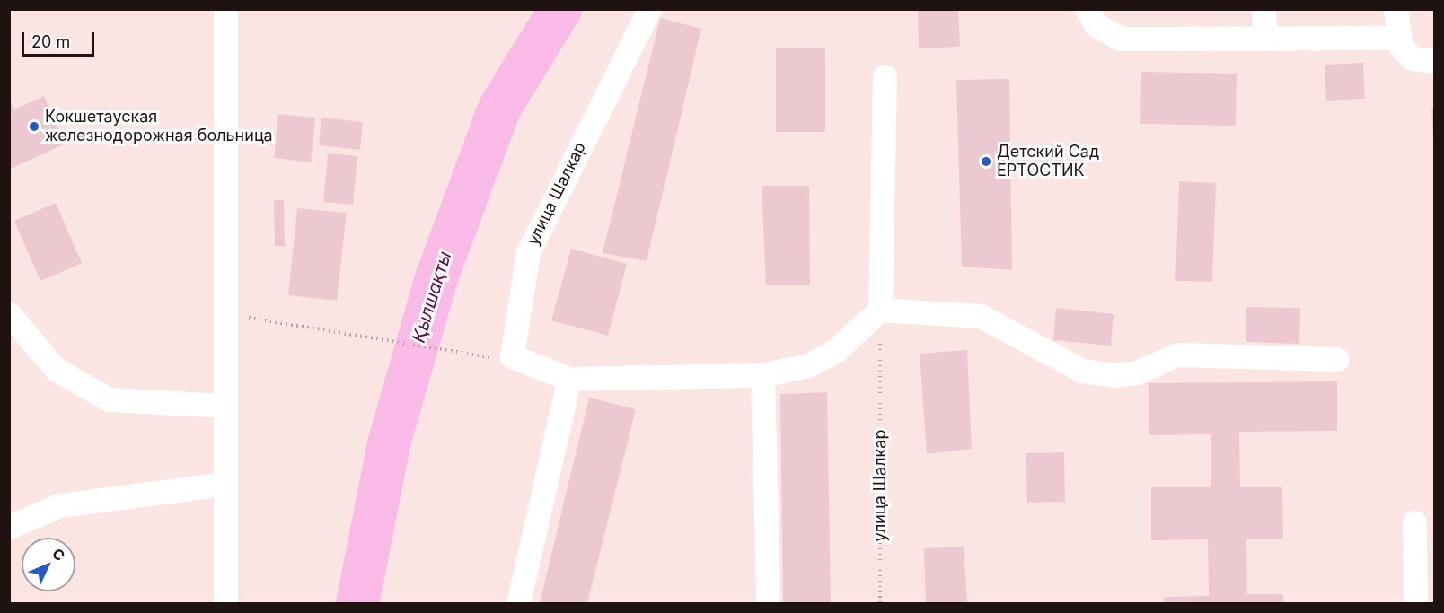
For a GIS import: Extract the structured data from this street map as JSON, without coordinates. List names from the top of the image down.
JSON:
{
  "streets": {
    "street": ["улица Шалкар"]
  },
  "water": ["Қылшақты"],
  "places": ["Кокшетауская железнодорожная больница", "Детский Сад ЕРТОСТИК"],
  "scale_bar": "20 m",
  "north": "top right"
}
